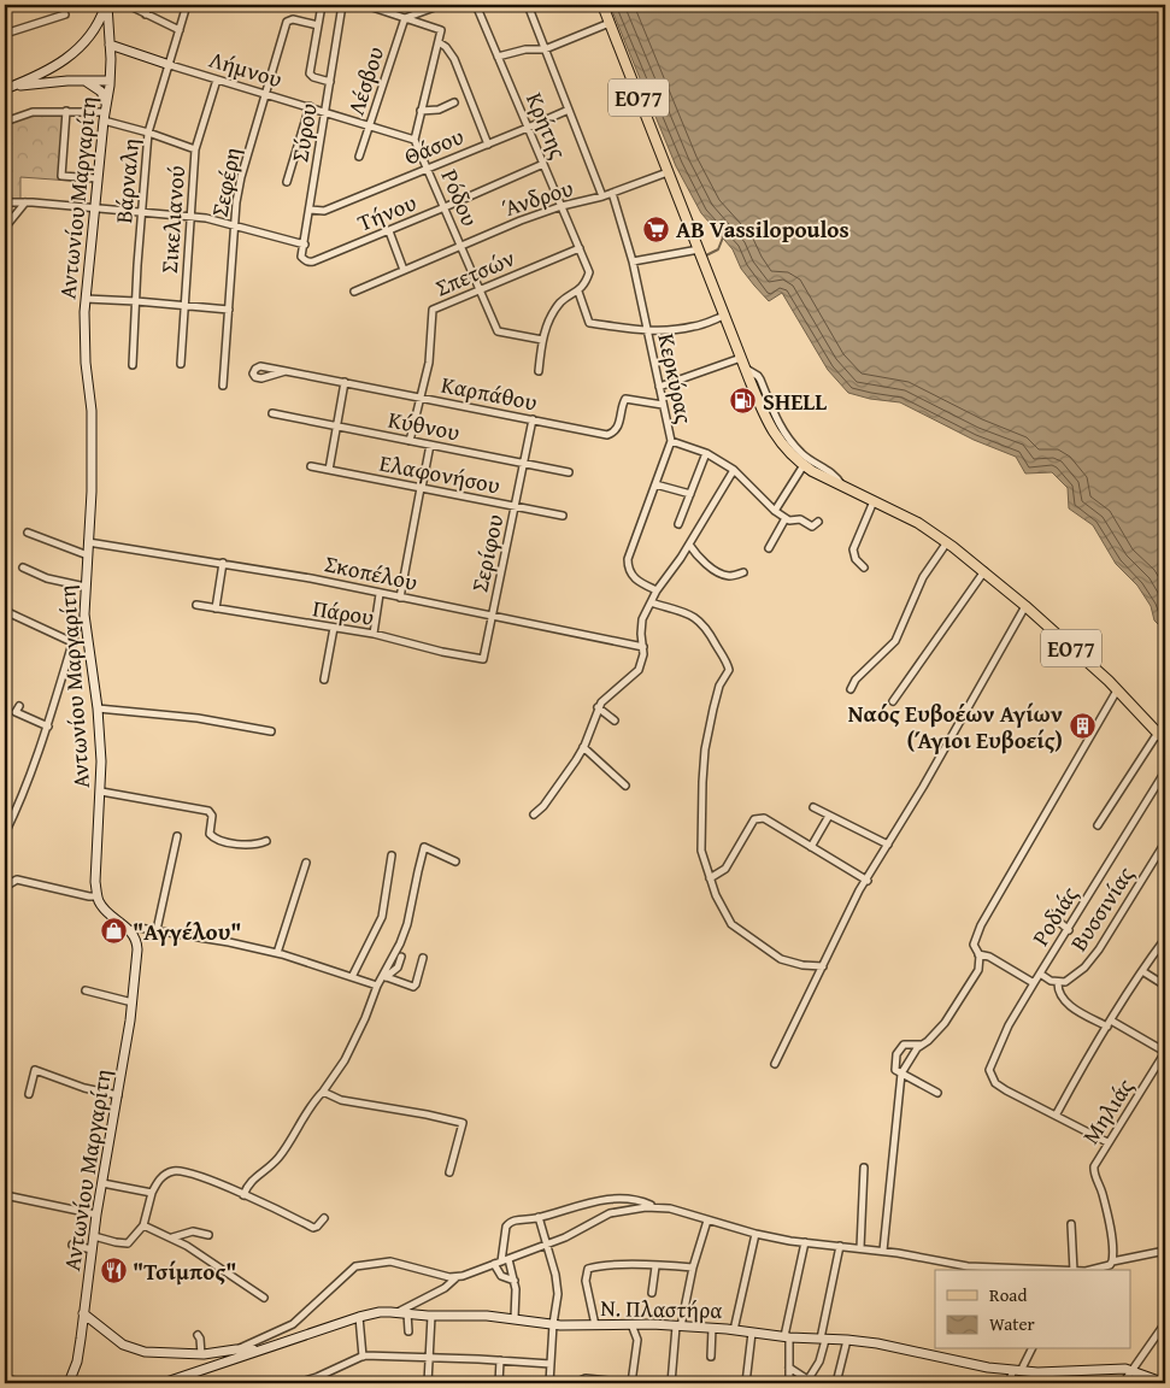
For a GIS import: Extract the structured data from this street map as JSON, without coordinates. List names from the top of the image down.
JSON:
{
  "streets": {
    "main road": ["ΕΟ77"],
    "street": [
      "Λήμνου",
      "Λέσβου",
      "Κρήτης",
      "Σύρου",
      "Θάσου",
      "Βάρναλη",
      "Σεφέρη",
      "Αντωνίου Μαργαρίτη",
      "Ρόδου",
      "Άνδρου",
      "Τήνου",
      "Σικελιανού",
      "Σπετσών",
      "Κερκύρας",
      "Καρπάθου",
      "Κύθνου",
      "Ελαφονήσου",
      "Σερίφου",
      "Σκοπέλου",
      "Πάρου",
      "Βυσσινίας",
      "Ροδιάς",
      "Μηλιάς",
      "Ν. Πλαστήρα"
    ]
  },
  "crossings": [
    ["Λήμνου", "Λέσβου"],
    ["Λήμνου", "Σύρου"],
    ["Λήμνου", "Βάρναλη"],
    ["Λήμνου", "Σεφέρη"],
    ["Λήμνου", "Ρόδου"],
    ["Λήμνου", "Σικελιανού"],
    ["ΕΟ77", "Άνδρου"],
    ["Κρήτης", "Θάσου"],
    ["Κρήτης", "Άνδρου"],
    ["Κρήτης", "Τήνου"],
    ["Κρήτης", "Σπετσών"],
    ["Σύρου", "Θάσου"],
    ["Σύρου", "Τήνου"],
    ["Θάσου", "Ρόδου"],
    ["Αντωνίου Μαργαρίτη", "Σκοπέλου"],
    ["Ρόδου", "Άνδρου"],
    ["Ρόδου", "Τήνου"],
    ["Ρόδου", "Σπετσών"],
    ["Άνδρου", "Κερκύρας"],
    ["Σπετσών", "Καρπάθου"],
    ["Κερκύρας", "Καρπάθου"],
    ["Καρπάθου", "Σερίφου"],
    ["Κύθνου", "Σερίφου"],
    ["Ελαφονήσου", "Σερίφου"],
    ["Σερίφου", "Σκοπέλου"],
    ["Σερίφου", "Πάρου"]
  ],
  "places": {
    "supermarket": ["AB Vassilopoulos"],
    "fuel station": ["SHELL"],
    "building": ["Ναός Ευβοέων Αγίων (Άγιοι Ευβοείς)"],
    "shop": ["\"Αγγέλου\""],
    "restaurant": ["\"Τσίμπος\""]
  },
  "legend": ["Road", "Water"]
}
